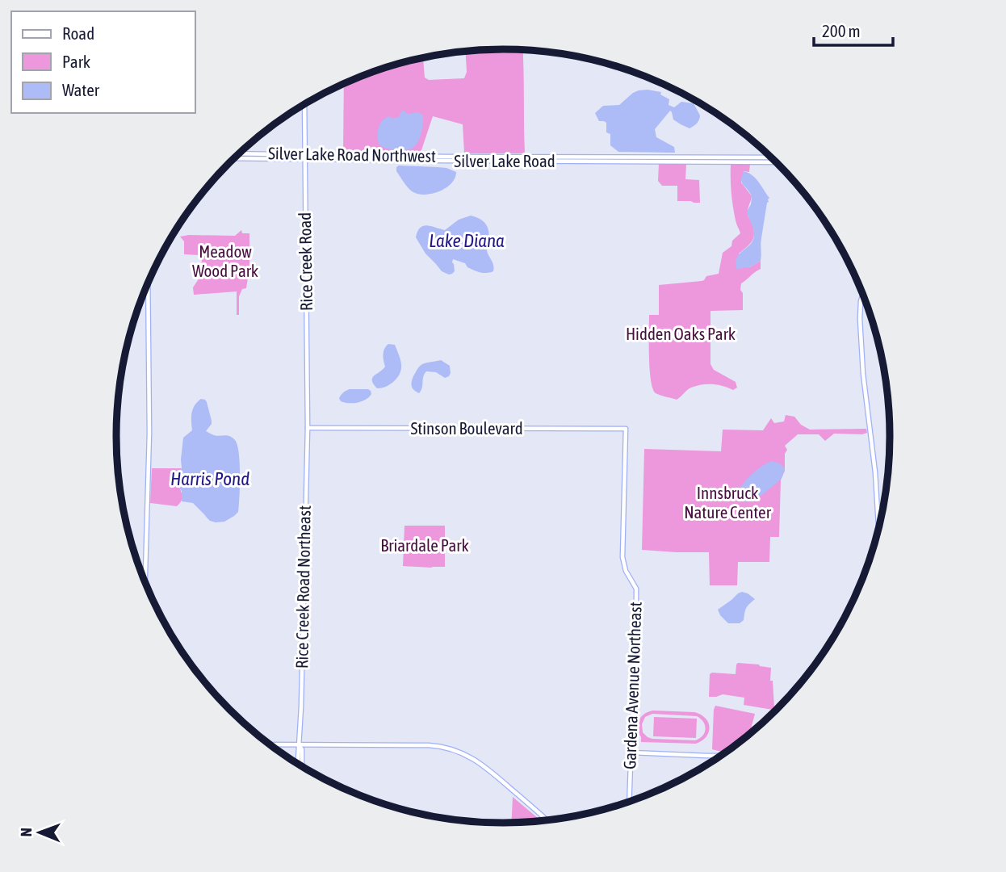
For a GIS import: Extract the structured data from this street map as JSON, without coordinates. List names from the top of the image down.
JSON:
{
  "streets": {
    "street": [
      "Silver Lake Road Northwest",
      "Rice Creek Road",
      "Stinson Boulevard",
      "Rice Creek Road Northeast",
      "Gardena Avenue Northeast"
    ]
  },
  "crossings": [
    ["Silver Lake Road Northwest", "Rice Creek Road"],
    ["Rice Creek Road", "Stinson Boulevard"],
    ["Rice Creek Road", "Rice Creek Road Northeast"],
    ["Stinson Boulevard", "Rice Creek Road Northeast"],
    ["Stinson Boulevard", "Gardena Avenue Northeast"]
  ],
  "water": ["Lake Diana", "Harris Pond"],
  "parks": [
    "Meadow Wood Park",
    "Hidden Oaks Park",
    "Innsbruck Nature Center",
    "Briardale Park"
  ],
  "legend": ["Road", "Park", "Water"],
  "scale_bar": "200 m",
  "north": "left"
}
